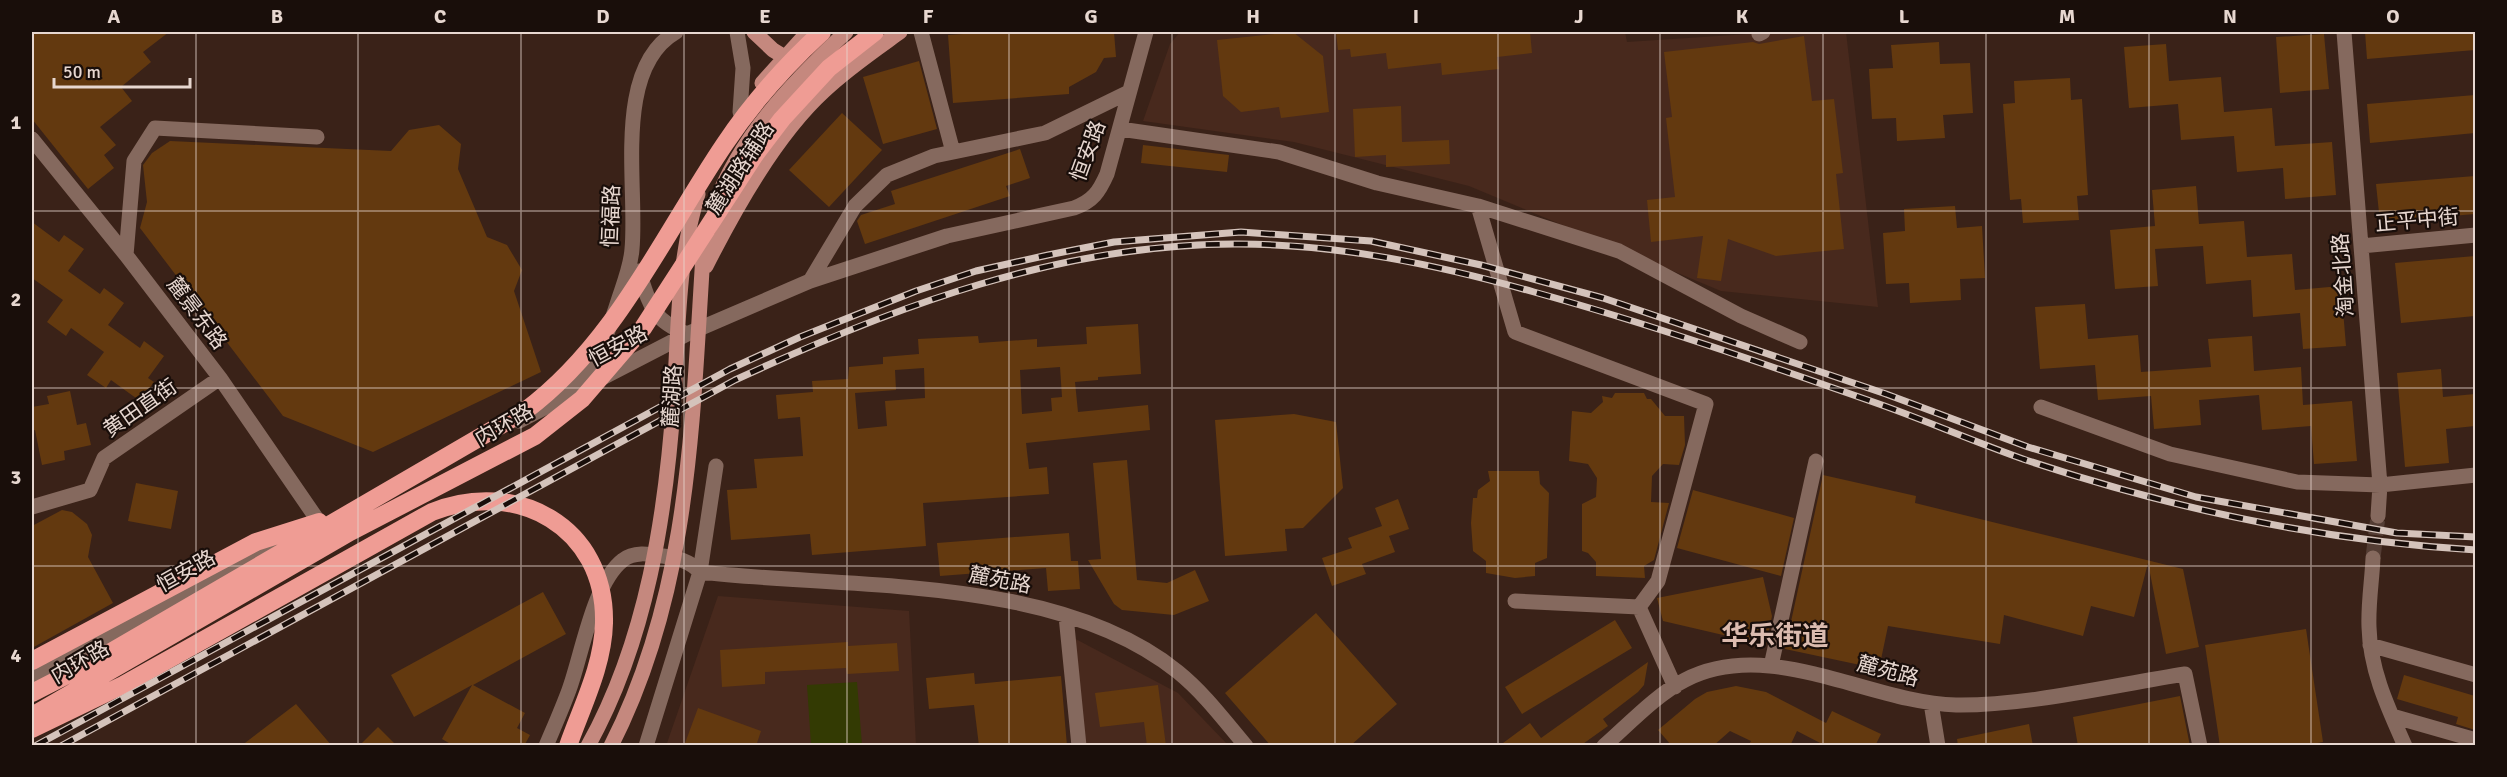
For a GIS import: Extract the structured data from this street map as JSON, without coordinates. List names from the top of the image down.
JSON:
{
  "streets": {
    "highway": ["内环路"],
    "main road": ["麓湖路辅路", "麓湖路"],
    "street": [
      "恒安路",
      "恒福路",
      "正平中街",
      "淘金北路",
      "麓景东路",
      "黄田直街",
      "麓苑路"
    ]
  },
  "crossings": [
    ["恒安路", "恒福路"],
    ["恒安路", "麓景东路"],
    ["麓湖路辅路", "麓湖路"],
    ["正平中街", "淘金北路"],
    ["麓景东路", "黄田直街"]
  ],
  "districts": ["华乐街道"],
  "scale_bar": "50 m",
  "grid": {
    "columns": [
      "A",
      "B",
      "C",
      "D",
      "E",
      "F",
      "G",
      "H",
      "I",
      "J",
      "K",
      "L",
      "M",
      "N",
      "O"
    ],
    "rows": [
      "1",
      "2",
      "3",
      "4"
    ]
  }
}
